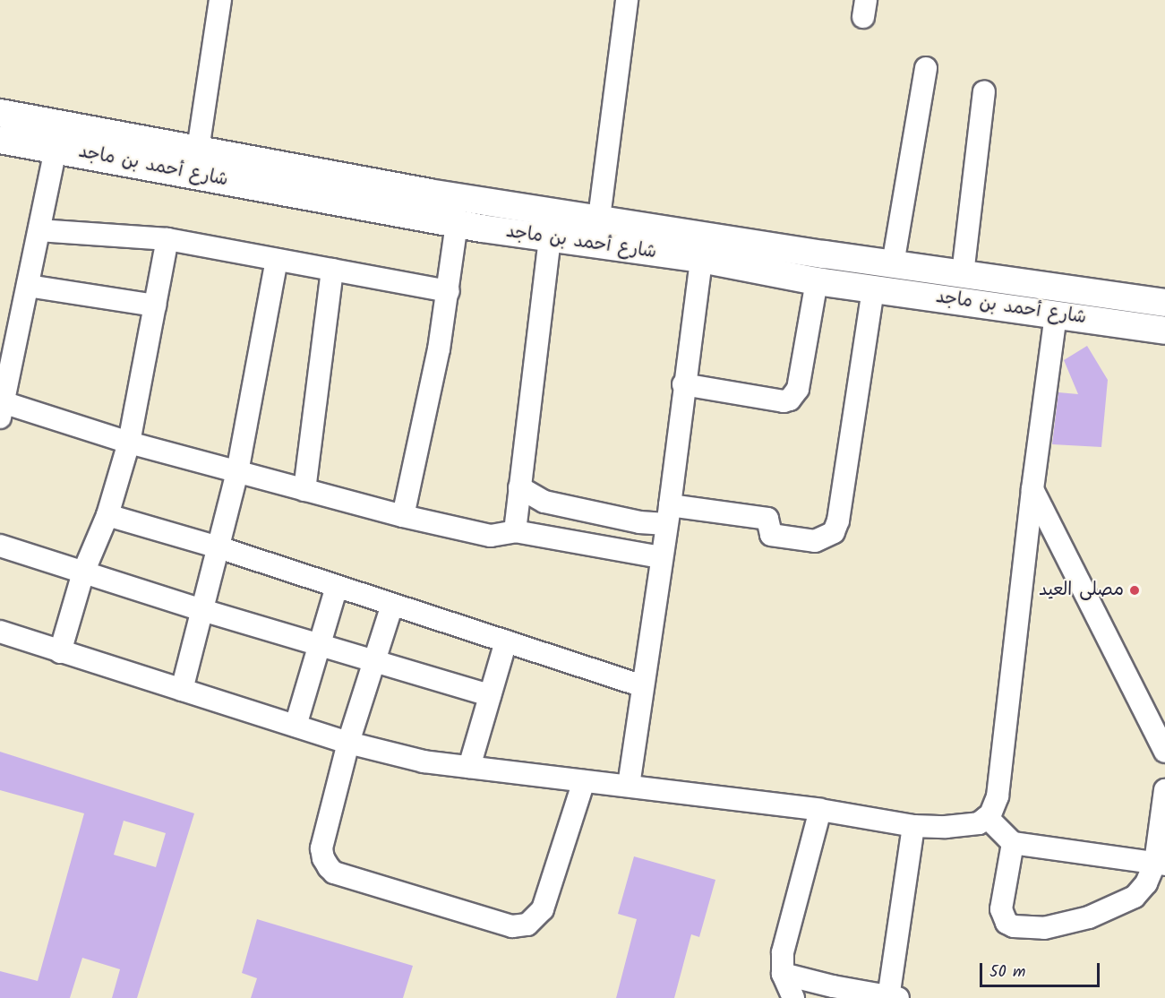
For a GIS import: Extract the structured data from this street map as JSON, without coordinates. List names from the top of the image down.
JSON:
{
  "streets": {
    "main road": ["شارع أحمد بن ماجد"]
  },
  "places": ["مصلى العيد"],
  "scale_bar": "50 m"
}
